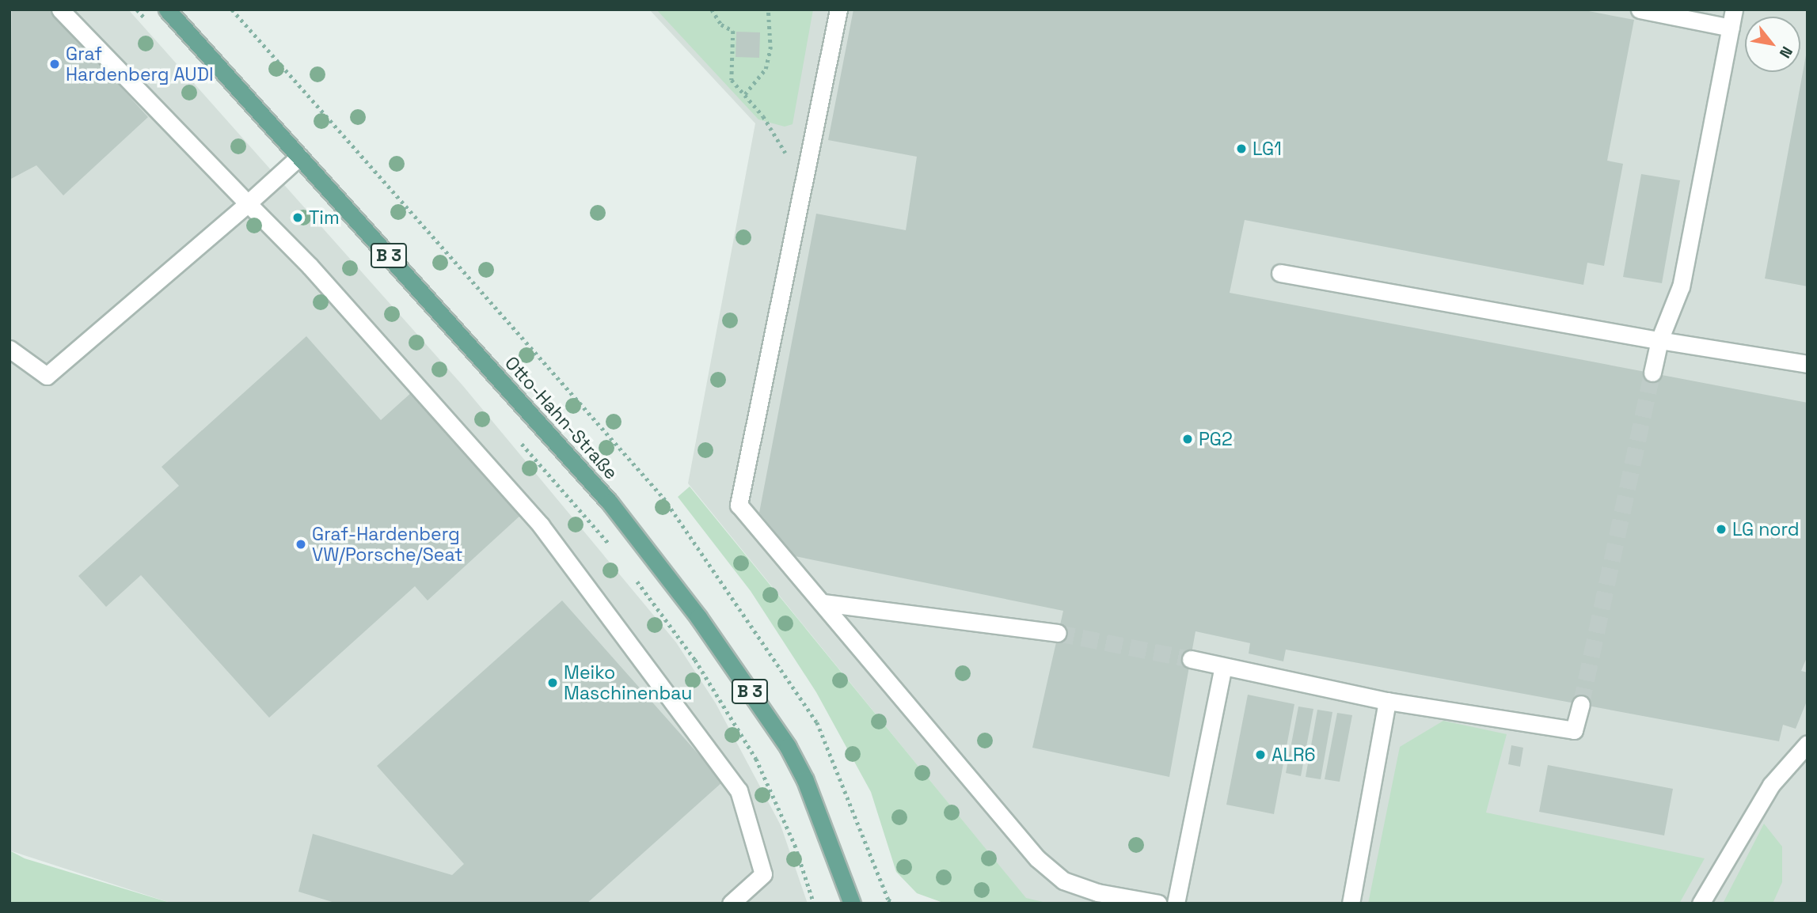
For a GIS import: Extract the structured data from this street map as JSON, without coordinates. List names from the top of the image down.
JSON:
{
  "streets": {
    "main road": ["B 3", "Otto-Hahn-Straße"]
  },
  "places": [
    "Graf Hardenberg AUDI",
    "LG1",
    "Tim",
    "PG2",
    "LG nord",
    "Graf-Hardenberg VW/Porsche/Seat",
    "Meiko Maschinenbau",
    "ALR6"
  ],
  "north": "bottom right"
}
